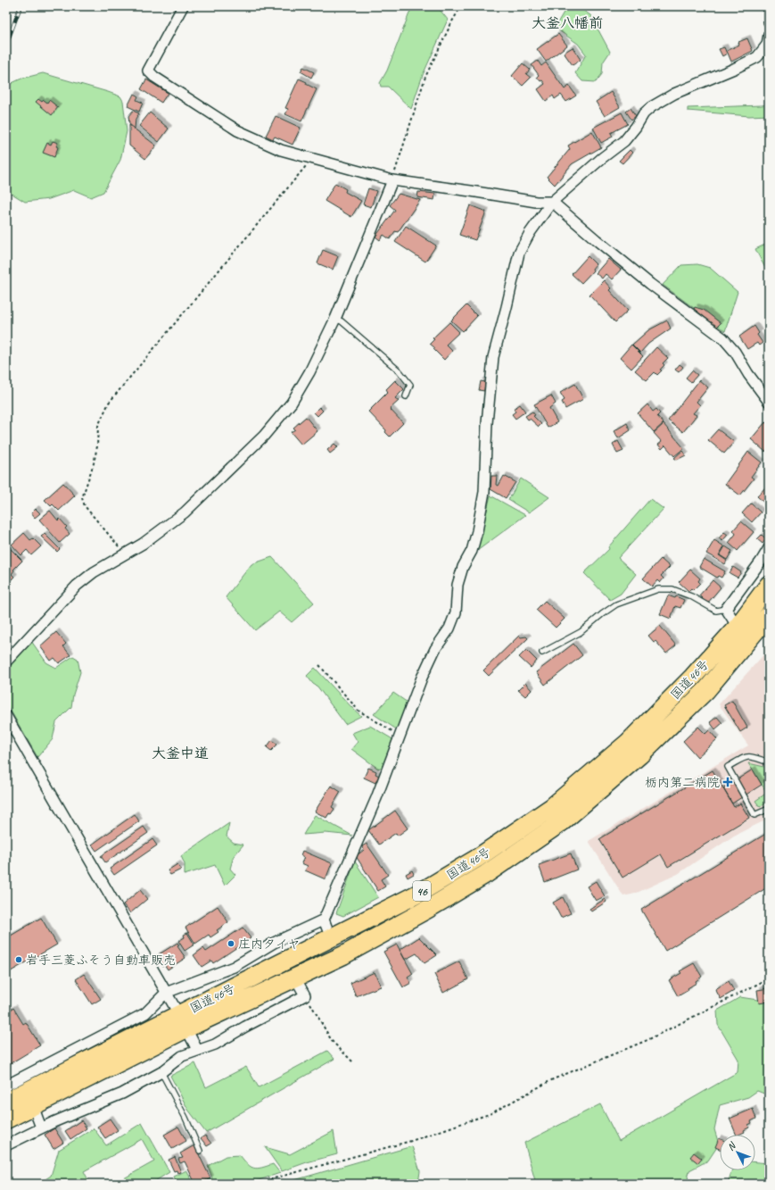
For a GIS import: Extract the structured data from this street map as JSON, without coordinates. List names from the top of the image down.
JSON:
{
  "streets": {
    "highway": ["国道46号", "46"]
  },
  "districts": ["大釜八幡前", "大釜中道"],
  "places": {
    "health": ["栃内第二病院"],
    "other": ["庄内タイヤ", "岩手三菱ふそう自動車販売"]
  },
  "north": "top left"
}
